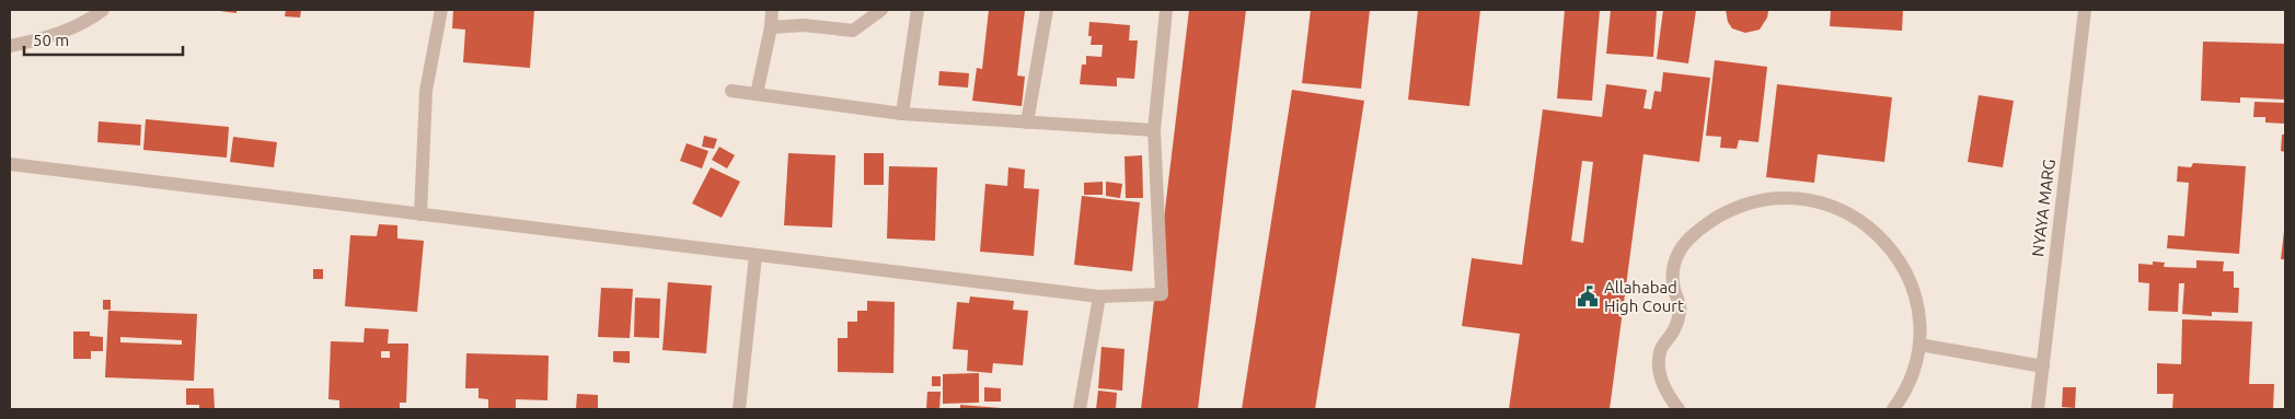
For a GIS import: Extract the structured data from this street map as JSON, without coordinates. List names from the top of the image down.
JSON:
{
  "streets": {
    "street": ["NYAYA MARG"]
  },
  "places": {
    "public building": ["Allahabad High Court"]
  },
  "scale_bar": "50 m"
}
